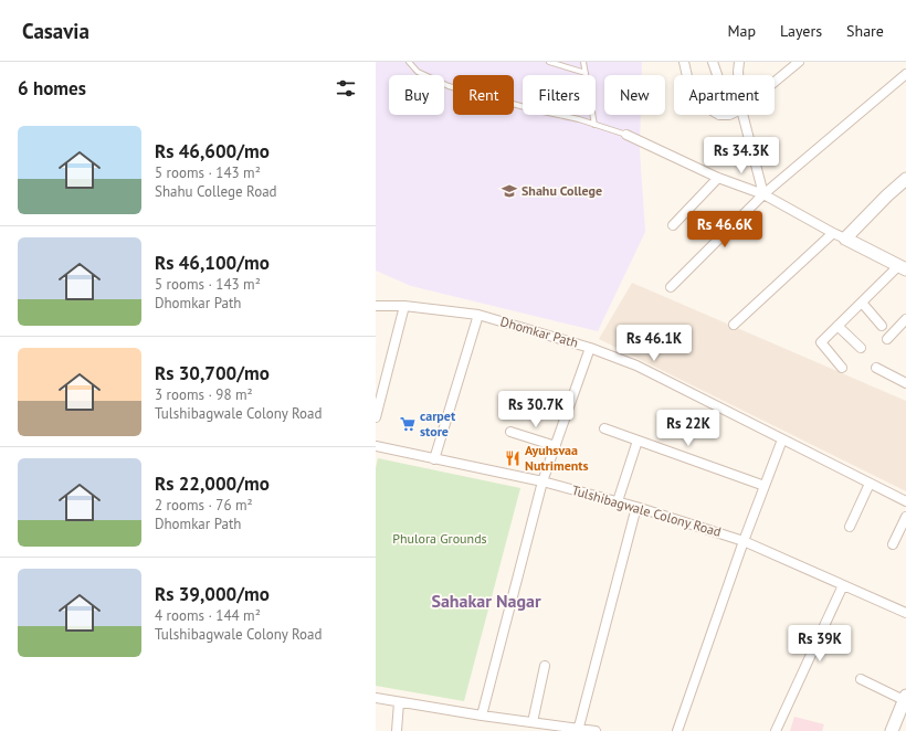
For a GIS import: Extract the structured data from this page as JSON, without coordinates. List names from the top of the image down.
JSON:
{
  "streets": {
    "street": ["Dhomkar Path", "Tulshibagwale Colony Road"]
  },
  "districts": ["Sahakar Nagar"],
  "parks": ["Phulora Grounds"],
  "places": {
    "school or university": ["Shahu College"],
    "supermarket": ["carpet store"],
    "restaurant": ["Ayuhsvaa Nutriments"]
  },
  "page": {
    "header": "Casavia",
    "nav": ["Map", "Layers", "Share"],
    "heading": "6 homes",
    "chip": [
      "Buy",
      "Rent",
      "Filters",
      "New",
      "Apartment"
    ],
    "list": [
      {
        "name": "Rs 46,600/mo",
        "note": "5 rooms · 143 m² · Shahu College Road"
      },
      {
        "name": "Rs 46,100/mo",
        "note": "5 rooms · 143 m² · Dhomkar Path"
      },
      {
        "name": "Rs 30,700/mo",
        "note": "3 rooms · 98 m² · Tulshibagwale Colony Road"
      },
      {
        "name": "Rs 22,000/mo",
        "note": "2 rooms · 76 m² · Dhomkar Path"
      },
      {
        "name": "Rs 39,000/mo",
        "note": "4 rooms · 144 m² · Tulshibagwale Colony Road"
      }
    ],
    "price": [
      "Rs 34.3K",
      "Rs 46.6K",
      "Rs 46.1K",
      "Rs 30.7K",
      "Rs 22K",
      "Rs 39K"
    ]
  }
}
